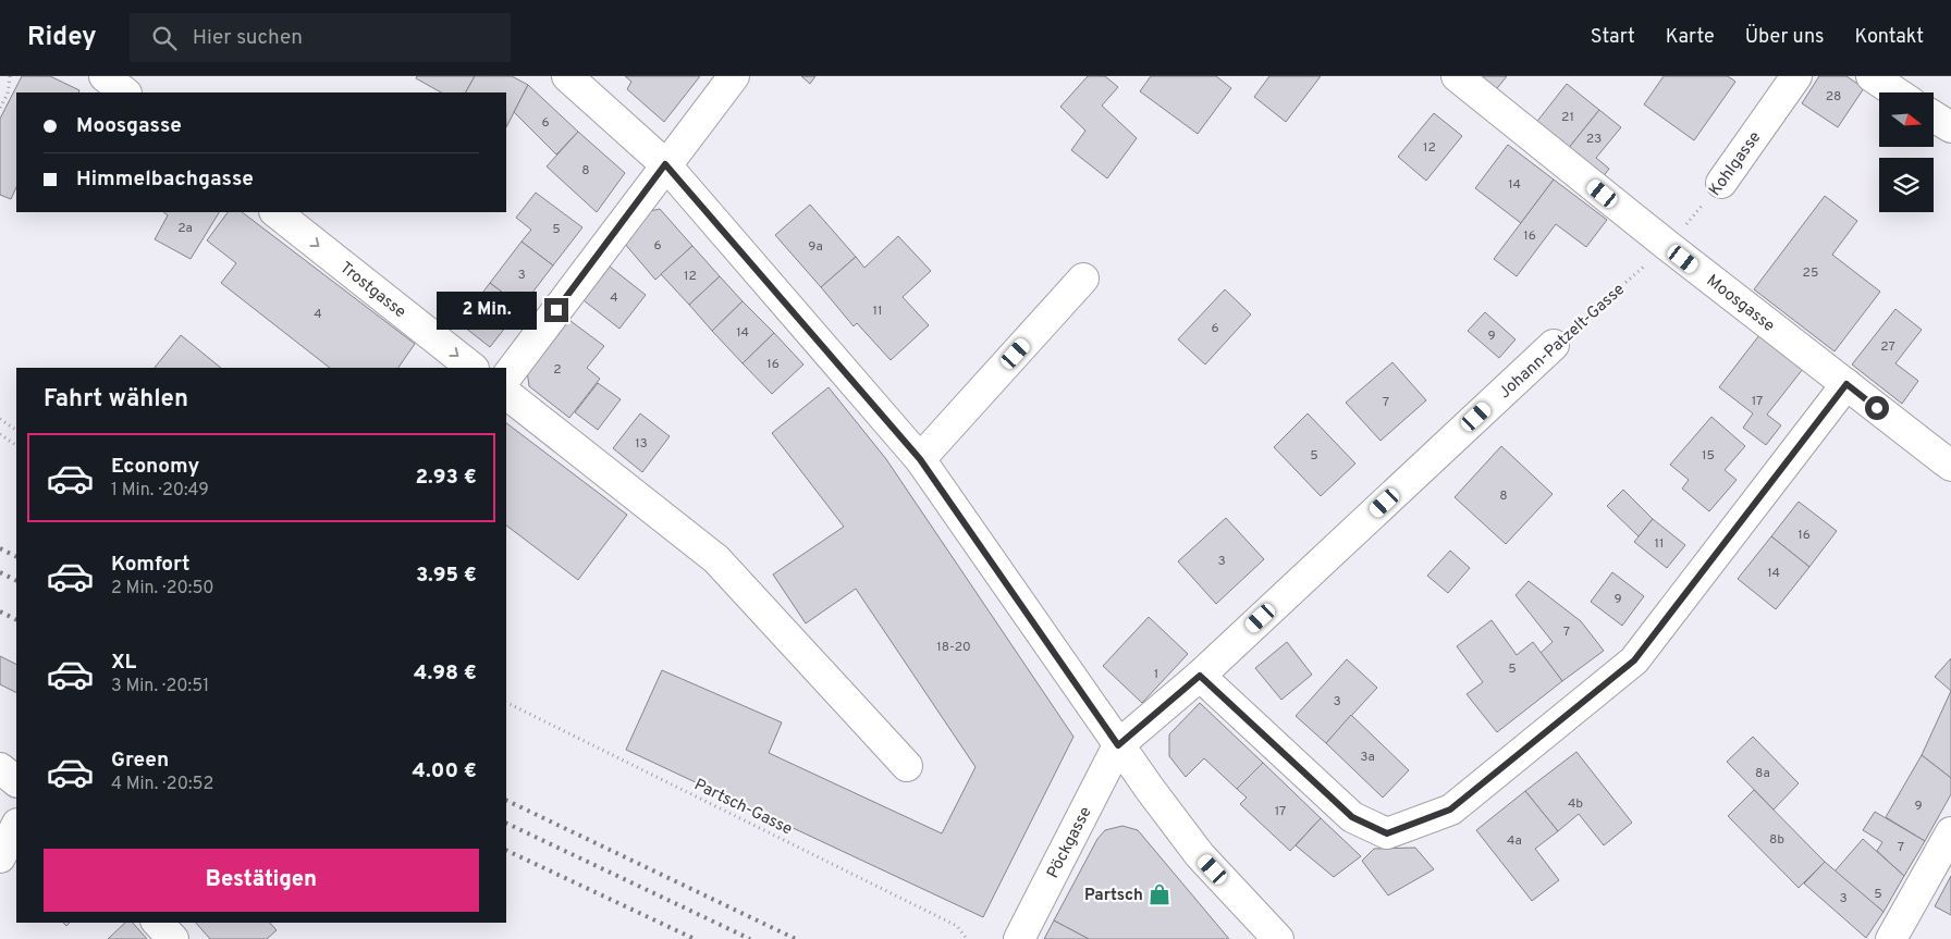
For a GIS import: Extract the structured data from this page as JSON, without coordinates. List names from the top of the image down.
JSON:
{
  "streets": {
    "street": [
      "Kohlgasse",
      "Trostgasse",
      "Moosgasse",
      "Johann-Patzelt-Gasse",
      "Pöckgasse"
    ],
    "path": ["Partsch-Gasse"]
  },
  "crossings": [
    ["Kohlgasse", "Moosgasse"],
    ["Kohlgasse", "Johann-Patzelt-Gasse"],
    ["Moosgasse", "Johann-Patzelt-Gasse"],
    ["Johann-Patzelt-Gasse", "Pöckgasse"]
  ],
  "one_way": ["Trostgasse"],
  "places": {
    "shop": ["Partsch"]
  },
  "house_numbers": [
    "28",
    "21",
    "6",
    "23",
    "12",
    "8",
    "14",
    "2a",
    "5",
    "16",
    "6",
    "9a",
    "25",
    "3",
    "12",
    "4",
    "11",
    "4",
    "6",
    "14",
    "9",
    "27",
    "16",
    "2",
    "17",
    "7",
    "13",
    "5",
    "15",
    "8",
    "16",
    "11",
    "3",
    "14",
    "9",
    "7",
    "18-20",
    "5",
    "1",
    "3",
    "3a",
    "8a",
    "4b",
    "9",
    "17",
    "8b",
    "4a",
    "7",
    "5",
    "3"
  ],
  "north": "right",
  "page": {
    "header": "Ridey",
    "search": "Hier suchen",
    "nav": [
      "Start",
      "Karte",
      "Über uns",
      "Kontakt"
    ],
    "banner": ["Moosgasse", "Himmelbachgasse"],
    "bubble": "2 Min.",
    "heading": "Fahrt wählen",
    "list": [
      {
        "name": "Economy",
        "note": "1 Min. · 20:49",
        "value": "2.93 €"
      },
      {
        "name": "Komfort",
        "note": "2 Min. · 20:50",
        "value": "3.95 €"
      },
      {
        "name": "XL",
        "note": "3 Min. · 20:51",
        "value": "4.98 €"
      },
      {
        "name": "Green",
        "note": "4 Min. · 20:52",
        "value": "4.00 €"
      }
    ],
    "buttons": "Bestätigen"
  }
}
